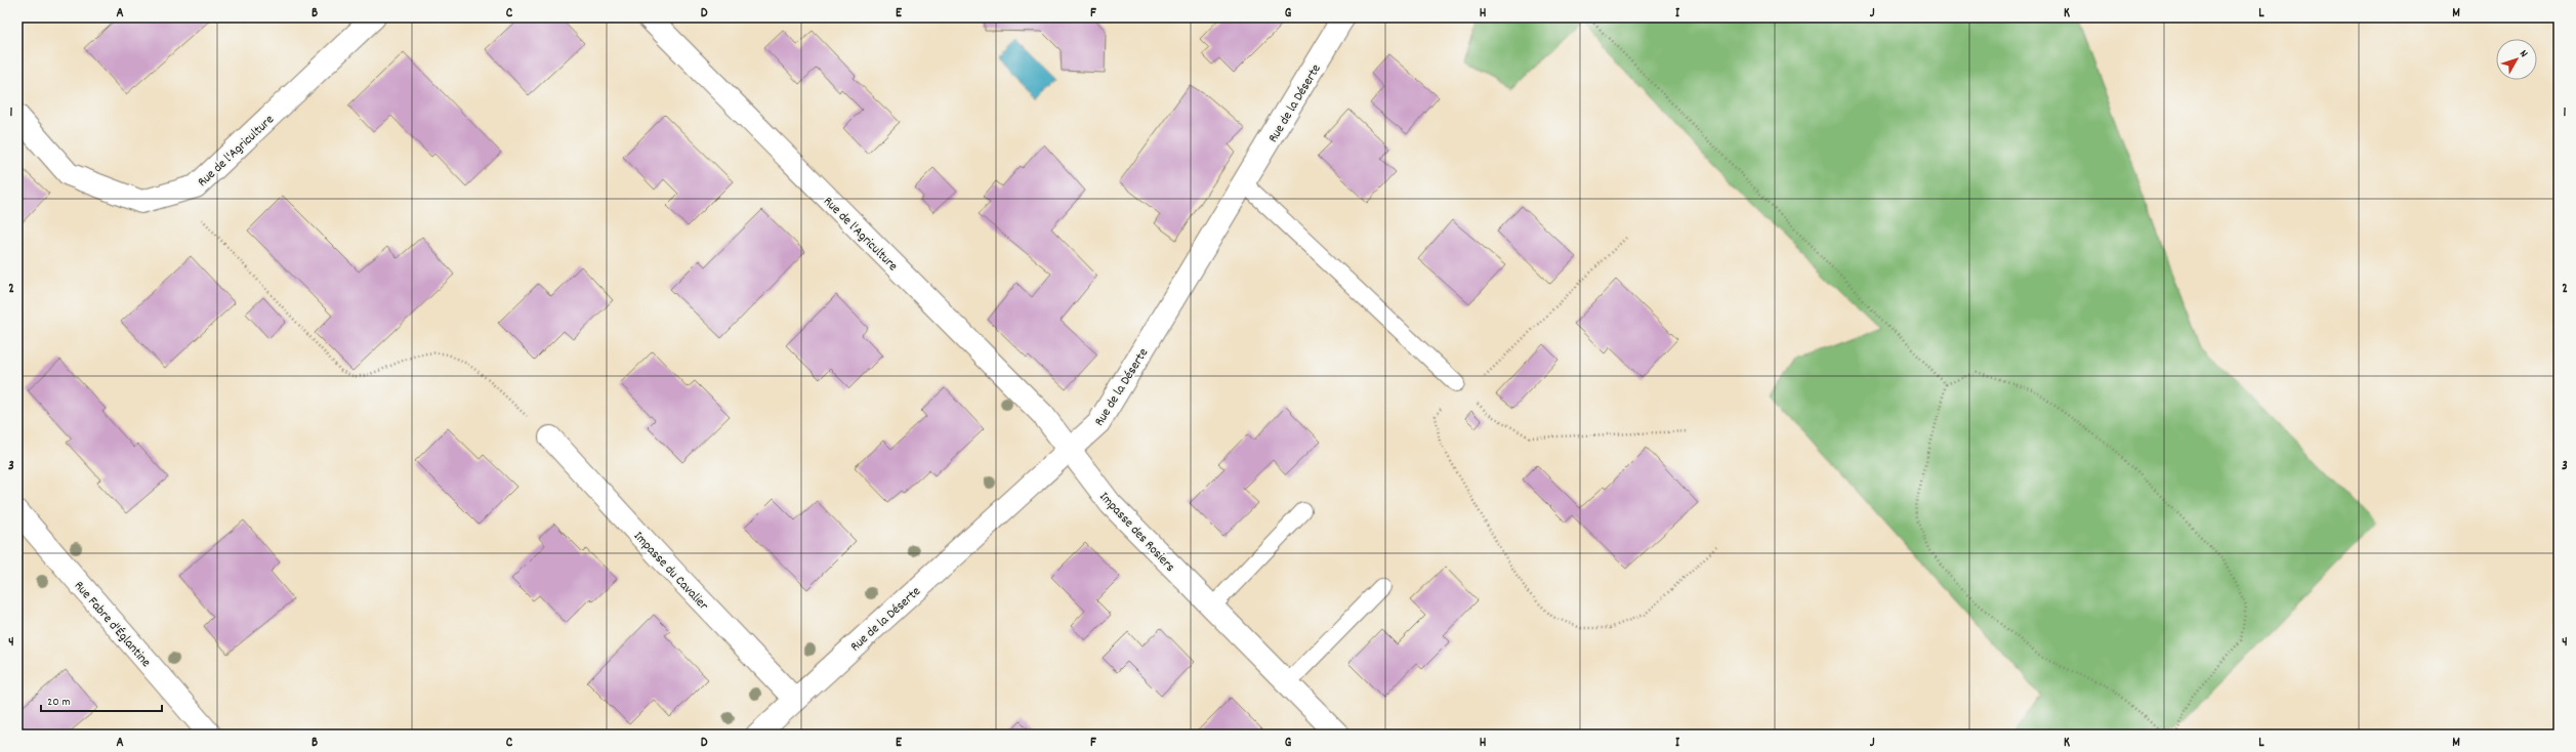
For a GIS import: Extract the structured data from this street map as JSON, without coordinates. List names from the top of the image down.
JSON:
{
  "streets": {
    "street": [
      "Rue de la Déserte",
      "Rue de l'Agriculture",
      "Impasse des Rosiers",
      "Impasse du Cavalier",
      "Rue Fabre d'Églantine"
    ]
  },
  "crossings": [
    ["Rue de la Déserte", "Rue de l'Agriculture"],
    ["Rue de la Déserte", "Impasse des Rosiers"],
    ["Rue de la Déserte", "Impasse du Cavalier"],
    ["Rue de l'Agriculture", "Impasse des Rosiers"]
  ],
  "scale_bar": "20 m",
  "north": "top right",
  "grid": {
    "columns": [
      "A",
      "B",
      "C",
      "D",
      "E",
      "F",
      "G",
      "H",
      "I",
      "J",
      "K",
      "L",
      "M"
    ],
    "rows": [
      "1",
      "2",
      "3",
      "4"
    ]
  }
}
